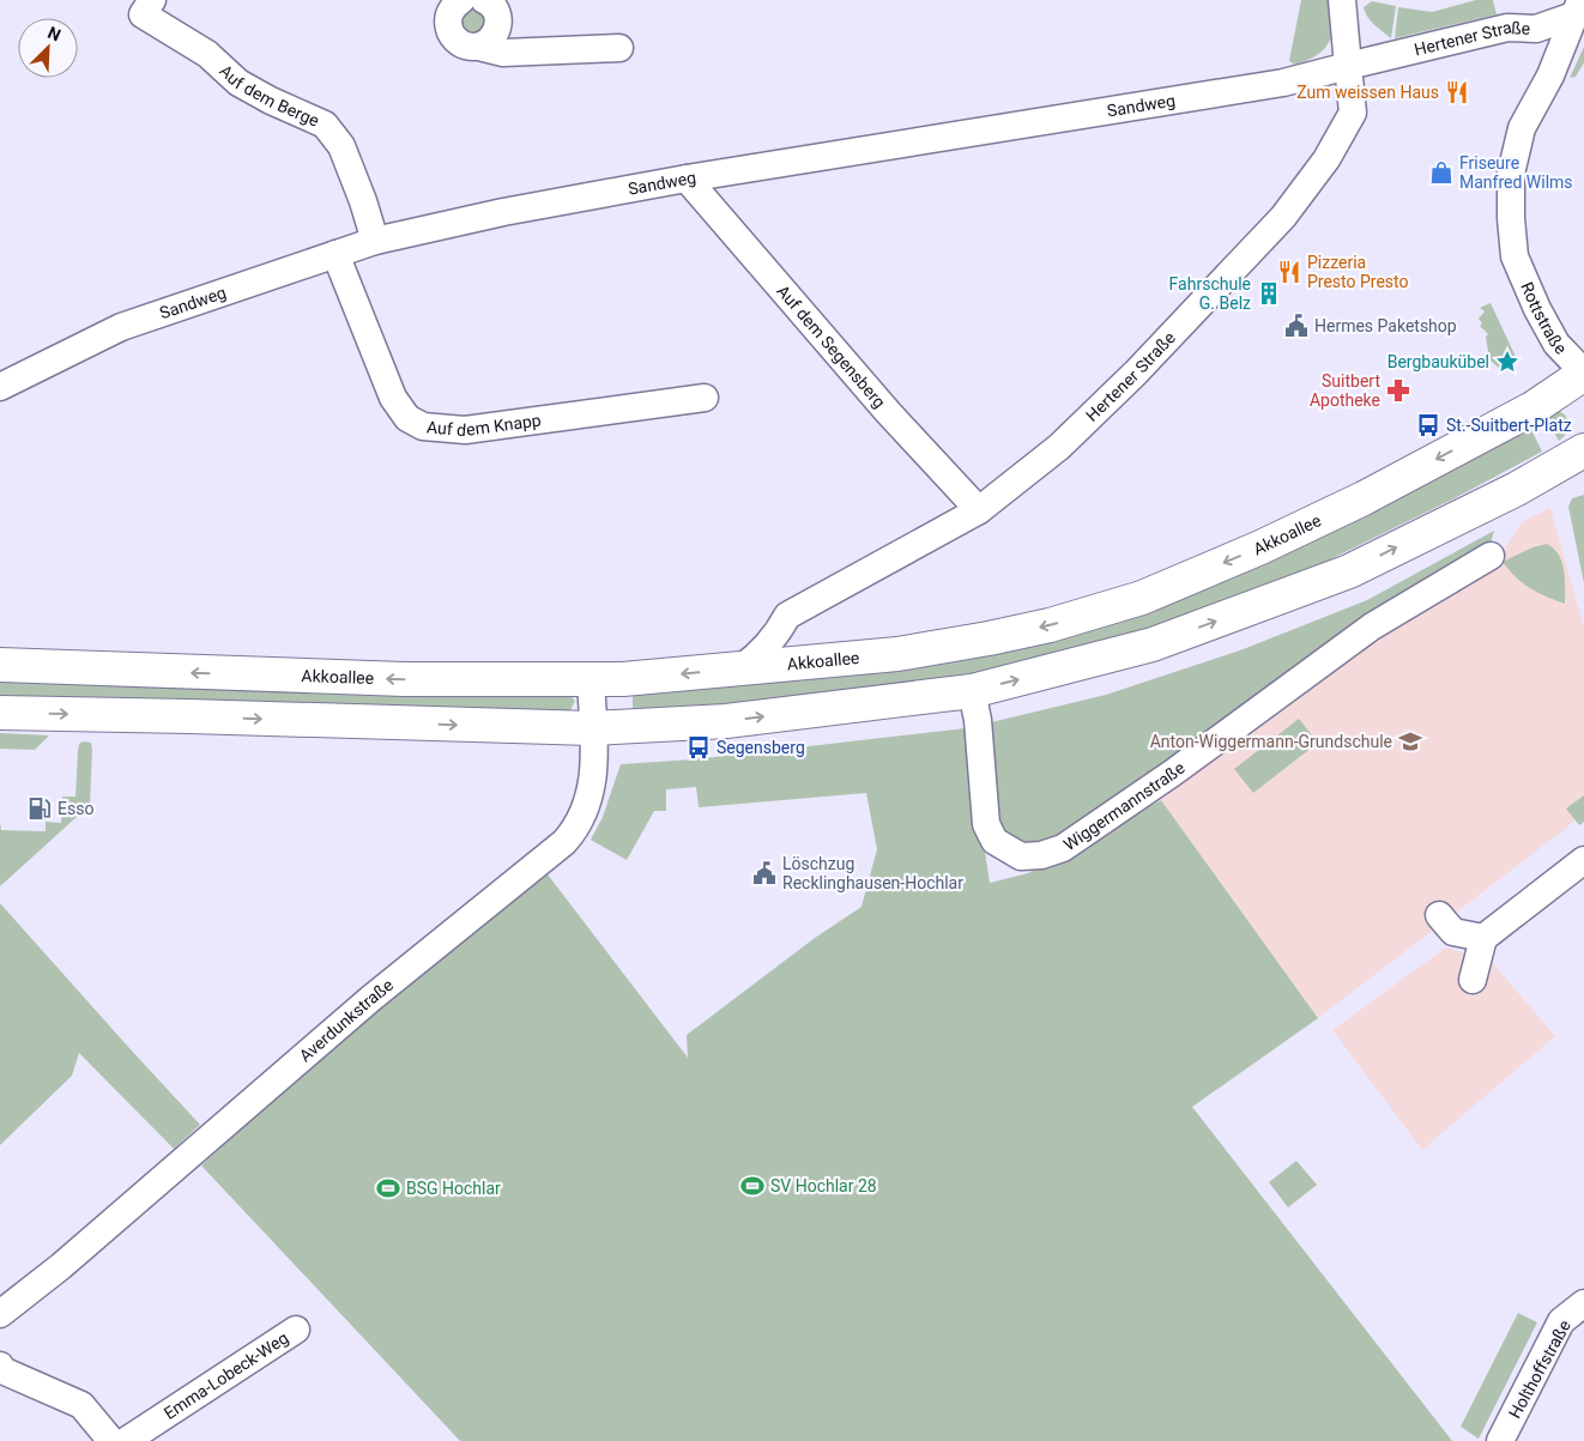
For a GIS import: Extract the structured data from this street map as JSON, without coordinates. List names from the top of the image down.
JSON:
{
  "streets": {
    "main road": ["Akkoallee"],
    "street": [
      "Hertener Straße",
      "Auf dem Berge",
      "Sandweg",
      "Rottstraße",
      "Auf dem Segensberg",
      "Auf dem Knapp",
      "Wiggermannstraße",
      "Averdunkstraße",
      "Holthoffstraße",
      "Emma-Lobeck-Weg"
    ]
  },
  "crossings": [
    ["Hertener Straße", "Sandweg"],
    ["Hertener Straße", "Rottstraße"],
    ["Hertener Straße", "Auf dem Segensberg"],
    ["Hertener Straße", "Akkoallee"],
    ["Auf dem Berge", "Sandweg"],
    ["Sandweg", "Auf dem Segensberg"],
    ["Sandweg", "Auf dem Knapp"],
    ["Rottstraße", "Akkoallee"],
    ["Akkoallee", "Averdunkstraße"]
  ],
  "places": {
    "restaurant": ["Zum weissen Haus", "Pizzeria Presto Presto"],
    "shop": ["Friseure Manfred Wilms"],
    "building": ["Fahrschule G. Belz"],
    "public building": ["Hermes Paketshop", "Löschzug Recklinghausen-Hochlar"],
    "place": ["Bergbaukübel"],
    "pharmacy": ["Suitbert Apotheke"],
    "bus stop": ["St.-Suitbert-Platz", "Segensberg"],
    "school or university": ["Anton-Wiggermann-Grundschule"],
    "fuel station": ["Esso"],
    "sports": ["SV Hochlar 28", "BSG Hochlar"]
  },
  "north": "top right"
}
